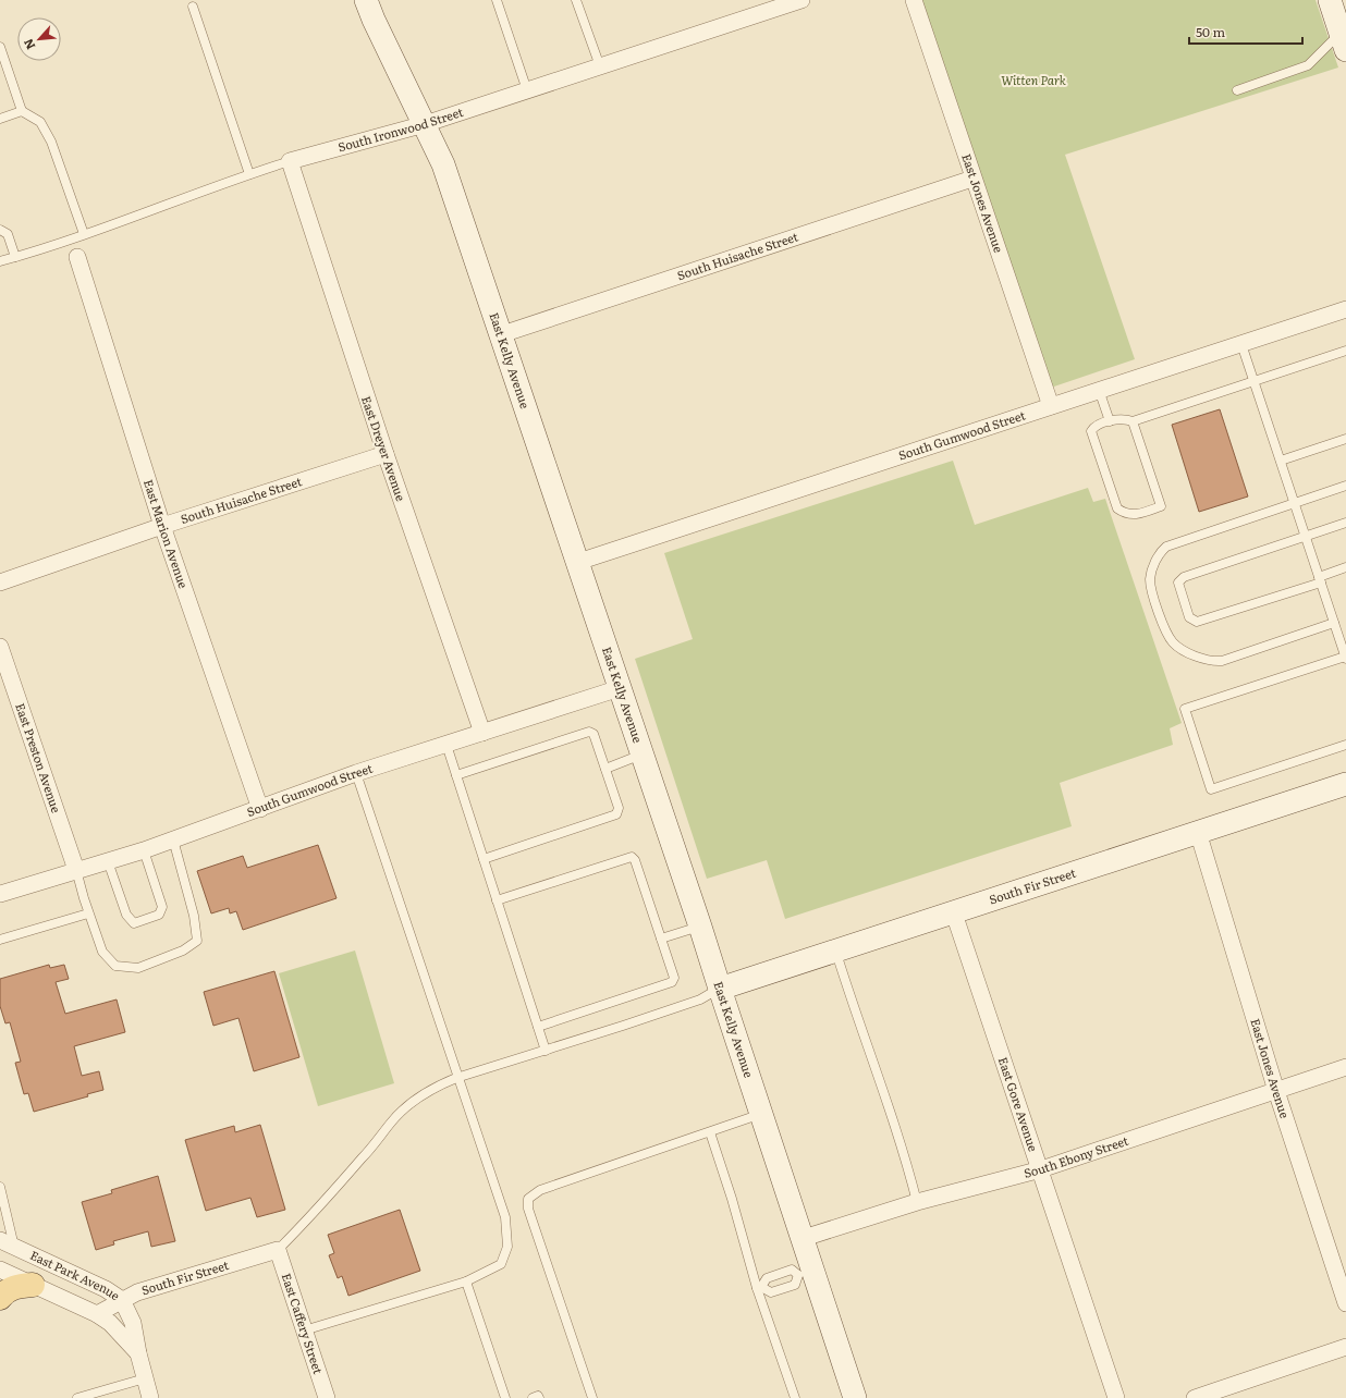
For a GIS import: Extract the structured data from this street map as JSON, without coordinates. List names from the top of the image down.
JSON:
{
  "streets": {
    "street": [
      "South Ironwood Street",
      "East Jones Avenue",
      "South Huisache Street",
      "East Kelly Avenue",
      "South Gumwood Street",
      "East Dreyer Avenue",
      "East Marion Avenue",
      "East Preston Avenue",
      "South Fir Street",
      "East Gore Avenue",
      "South Ebony Street",
      "East Park Avenue",
      "East Caffery Street"
    ]
  },
  "crossings": [
    ["South Ironwood Street", "East Kelly Avenue"],
    ["South Ironwood Street", "East Dreyer Avenue"],
    ["East Jones Avenue", "South Huisache Street"],
    ["East Jones Avenue", "South Gumwood Street"],
    ["East Jones Avenue", "South Fir Street"],
    ["East Jones Avenue", "South Ebony Street"],
    ["South Huisache Street", "East Kelly Avenue"],
    ["South Huisache Street", "East Dreyer Avenue"],
    ["South Huisache Street", "East Marion Avenue"],
    ["East Kelly Avenue", "South Gumwood Street"],
    ["East Kelly Avenue", "South Fir Street"],
    ["East Kelly Avenue", "South Ebony Street"],
    ["South Gumwood Street", "East Dreyer Avenue"],
    ["South Gumwood Street", "East Marion Avenue"],
    ["South Gumwood Street", "East Preston Avenue"],
    ["South Fir Street", "East Gore Avenue"],
    ["South Fir Street", "East Park Avenue"],
    ["South Fir Street", "East Caffery Street"],
    ["East Gore Avenue", "South Ebony Street"]
  ],
  "parks": ["Witten Park"],
  "scale_bar": "50 m",
  "north": "bottom left"
}
